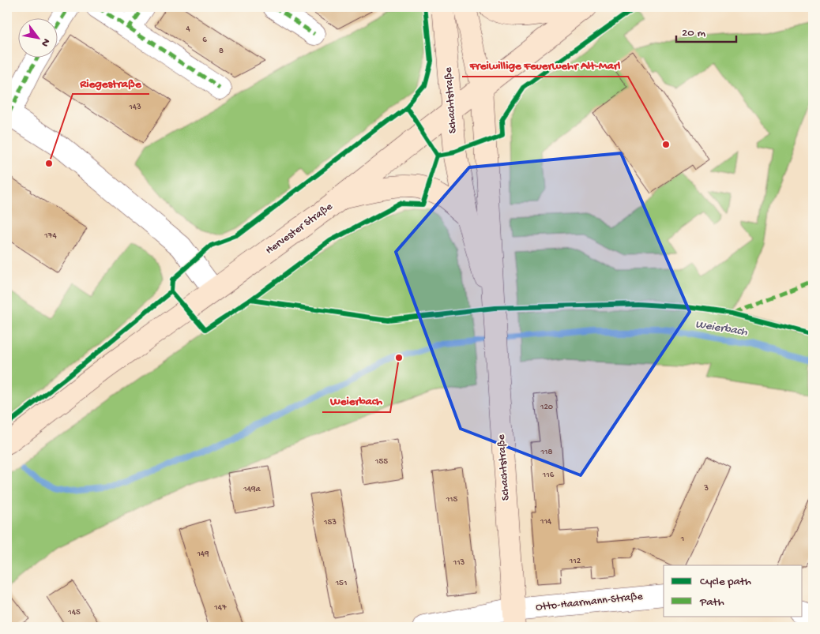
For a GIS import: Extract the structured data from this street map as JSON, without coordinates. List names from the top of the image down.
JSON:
{
  "streets": {
    "street": ["Schachtstraße", "Hervester Straße", "Otto-Haarmann-Straße"]
  },
  "crossings": [
    ["Schachtstraße", "Hervester Straße"],
    ["Schachtstraße", "Otto-Haarmann-Straße"]
  ],
  "water": ["Weierbach"],
  "places": ["Freiwillige Feuerwehr Alt-Marl", "Riegestraße", "Weierbach"],
  "house_numbers": [
    "4",
    "6",
    "8",
    "143",
    "174",
    "120",
    "118",
    "155",
    "116",
    "3",
    "149a",
    "115",
    "114",
    "153",
    "1",
    "149",
    "112",
    "113",
    "151",
    "147",
    "145"
  ],
  "legend": ["Cycle path", "Path"],
  "scale_bar": "20 m",
  "north": "bottom right"
}
